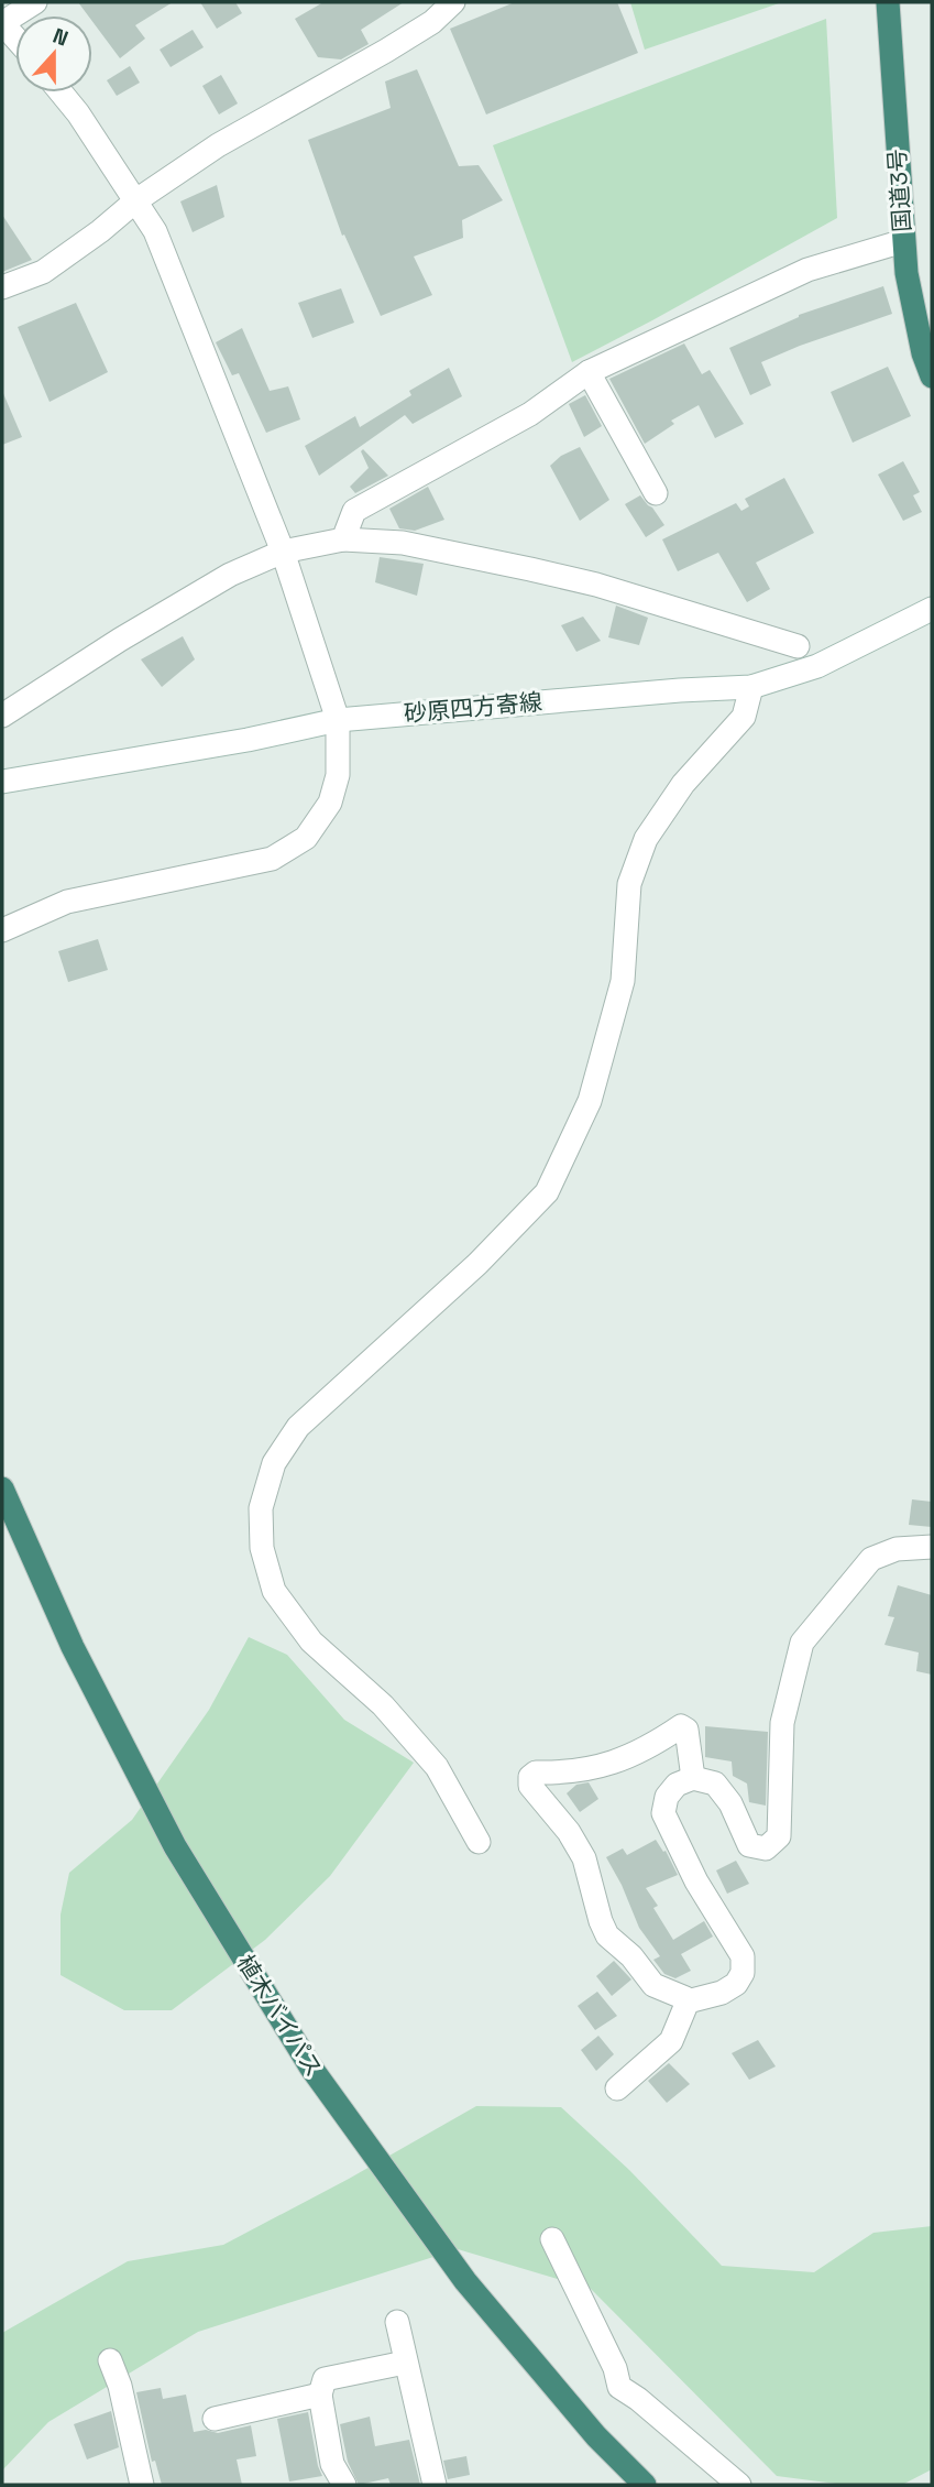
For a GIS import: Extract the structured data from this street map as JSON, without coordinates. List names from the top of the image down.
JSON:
{
  "streets": {
    "highway": ["国道3号", "植木バイパス"],
    "street": ["砂原四方寄線"]
  },
  "north": "top"
}
